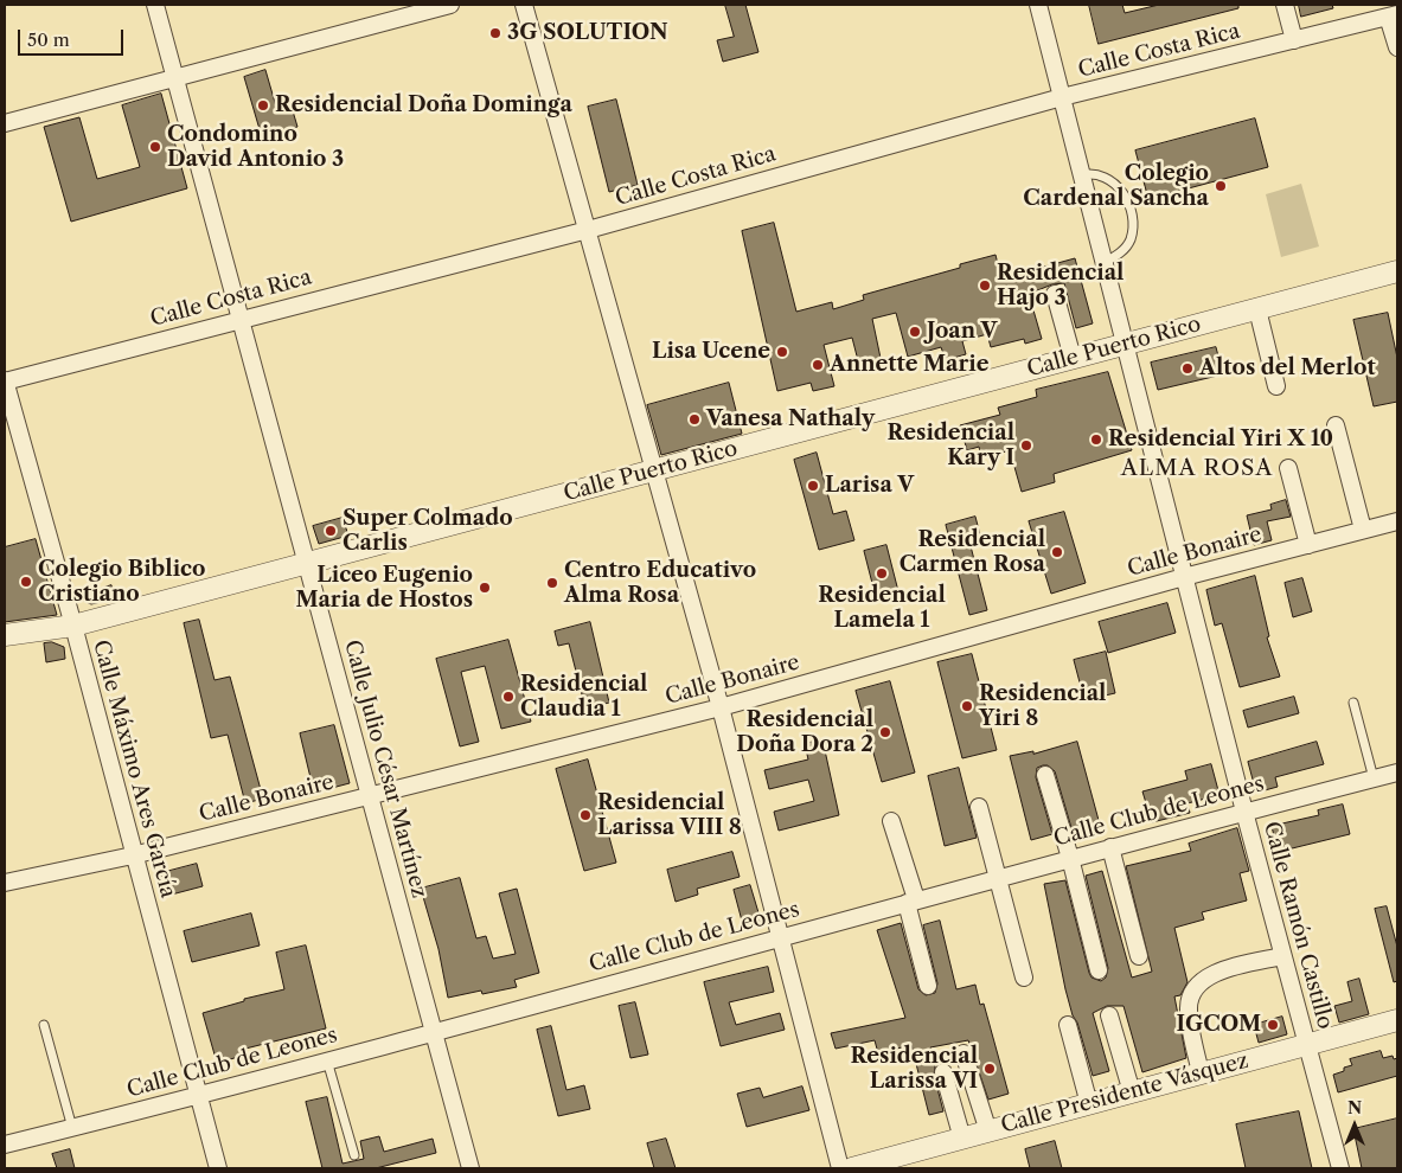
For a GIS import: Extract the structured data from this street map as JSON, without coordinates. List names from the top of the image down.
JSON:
{
  "streets": {
    "street": [
      "Calle Costa Rica",
      "Calle Puerto Rico",
      "Calle Bonaire",
      "Calle Máximo Ares García",
      "Calle Julio César Martínez",
      "Calle Club de Leones",
      "Calle Ramón Castillo",
      "Calle Presidente Vásquez"
    ]
  },
  "crossings": [
    ["Calle Costa Rica", "Calle Máximo Ares García"],
    ["Calle Costa Rica", "Calle Julio César Martínez"],
    ["Calle Costa Rica", "Calle Ramón Castillo"],
    ["Calle Puerto Rico", "Calle Máximo Ares García"],
    ["Calle Puerto Rico", "Calle Julio César Martínez"],
    ["Calle Puerto Rico", "Calle Ramón Castillo"],
    ["Calle Bonaire", "Calle Máximo Ares García"],
    ["Calle Bonaire", "Calle Julio César Martínez"],
    ["Calle Bonaire", "Calle Ramón Castillo"],
    ["Calle Máximo Ares García", "Calle Club de Leones"],
    ["Calle Julio César Martínez", "Calle Club de Leones"],
    ["Calle Club de Leones", "Calle Ramón Castillo"],
    ["Calle Ramón Castillo", "Calle Presidente Vásquez"]
  ],
  "districts": ["ALMA ROSA"],
  "places": [
    "3G SOLUTION",
    "Residencial Doña Dominga",
    "Condomino David Antonio 3",
    "Colegio Cardenal Sancha",
    "Residencial Hajo 3",
    "Joan V",
    "Lisa Ucene",
    "Annette Marie",
    "Altos del Merlot",
    "Vanesa Nathaly",
    "Residencial Yiri X 10",
    "Residencial Kary I",
    "Larisa V",
    "Super Colmado Carlis",
    "Residencial Carmen Rosa",
    "Residencial Lamela 1",
    "Colegio Biblico Cristiano",
    "Centro Educativo Alma Rosa",
    "Liceo Eugenio Maria de Hostos",
    "Residencial Claudia 1",
    "Residencial Yiri 8",
    "Residencial Doña Dora 2",
    "Residencial Larissa VIII 8",
    "IGCOM",
    "Residencial Larissa VI"
  ],
  "scale_bar": "50 m",
  "north": "top"
}
